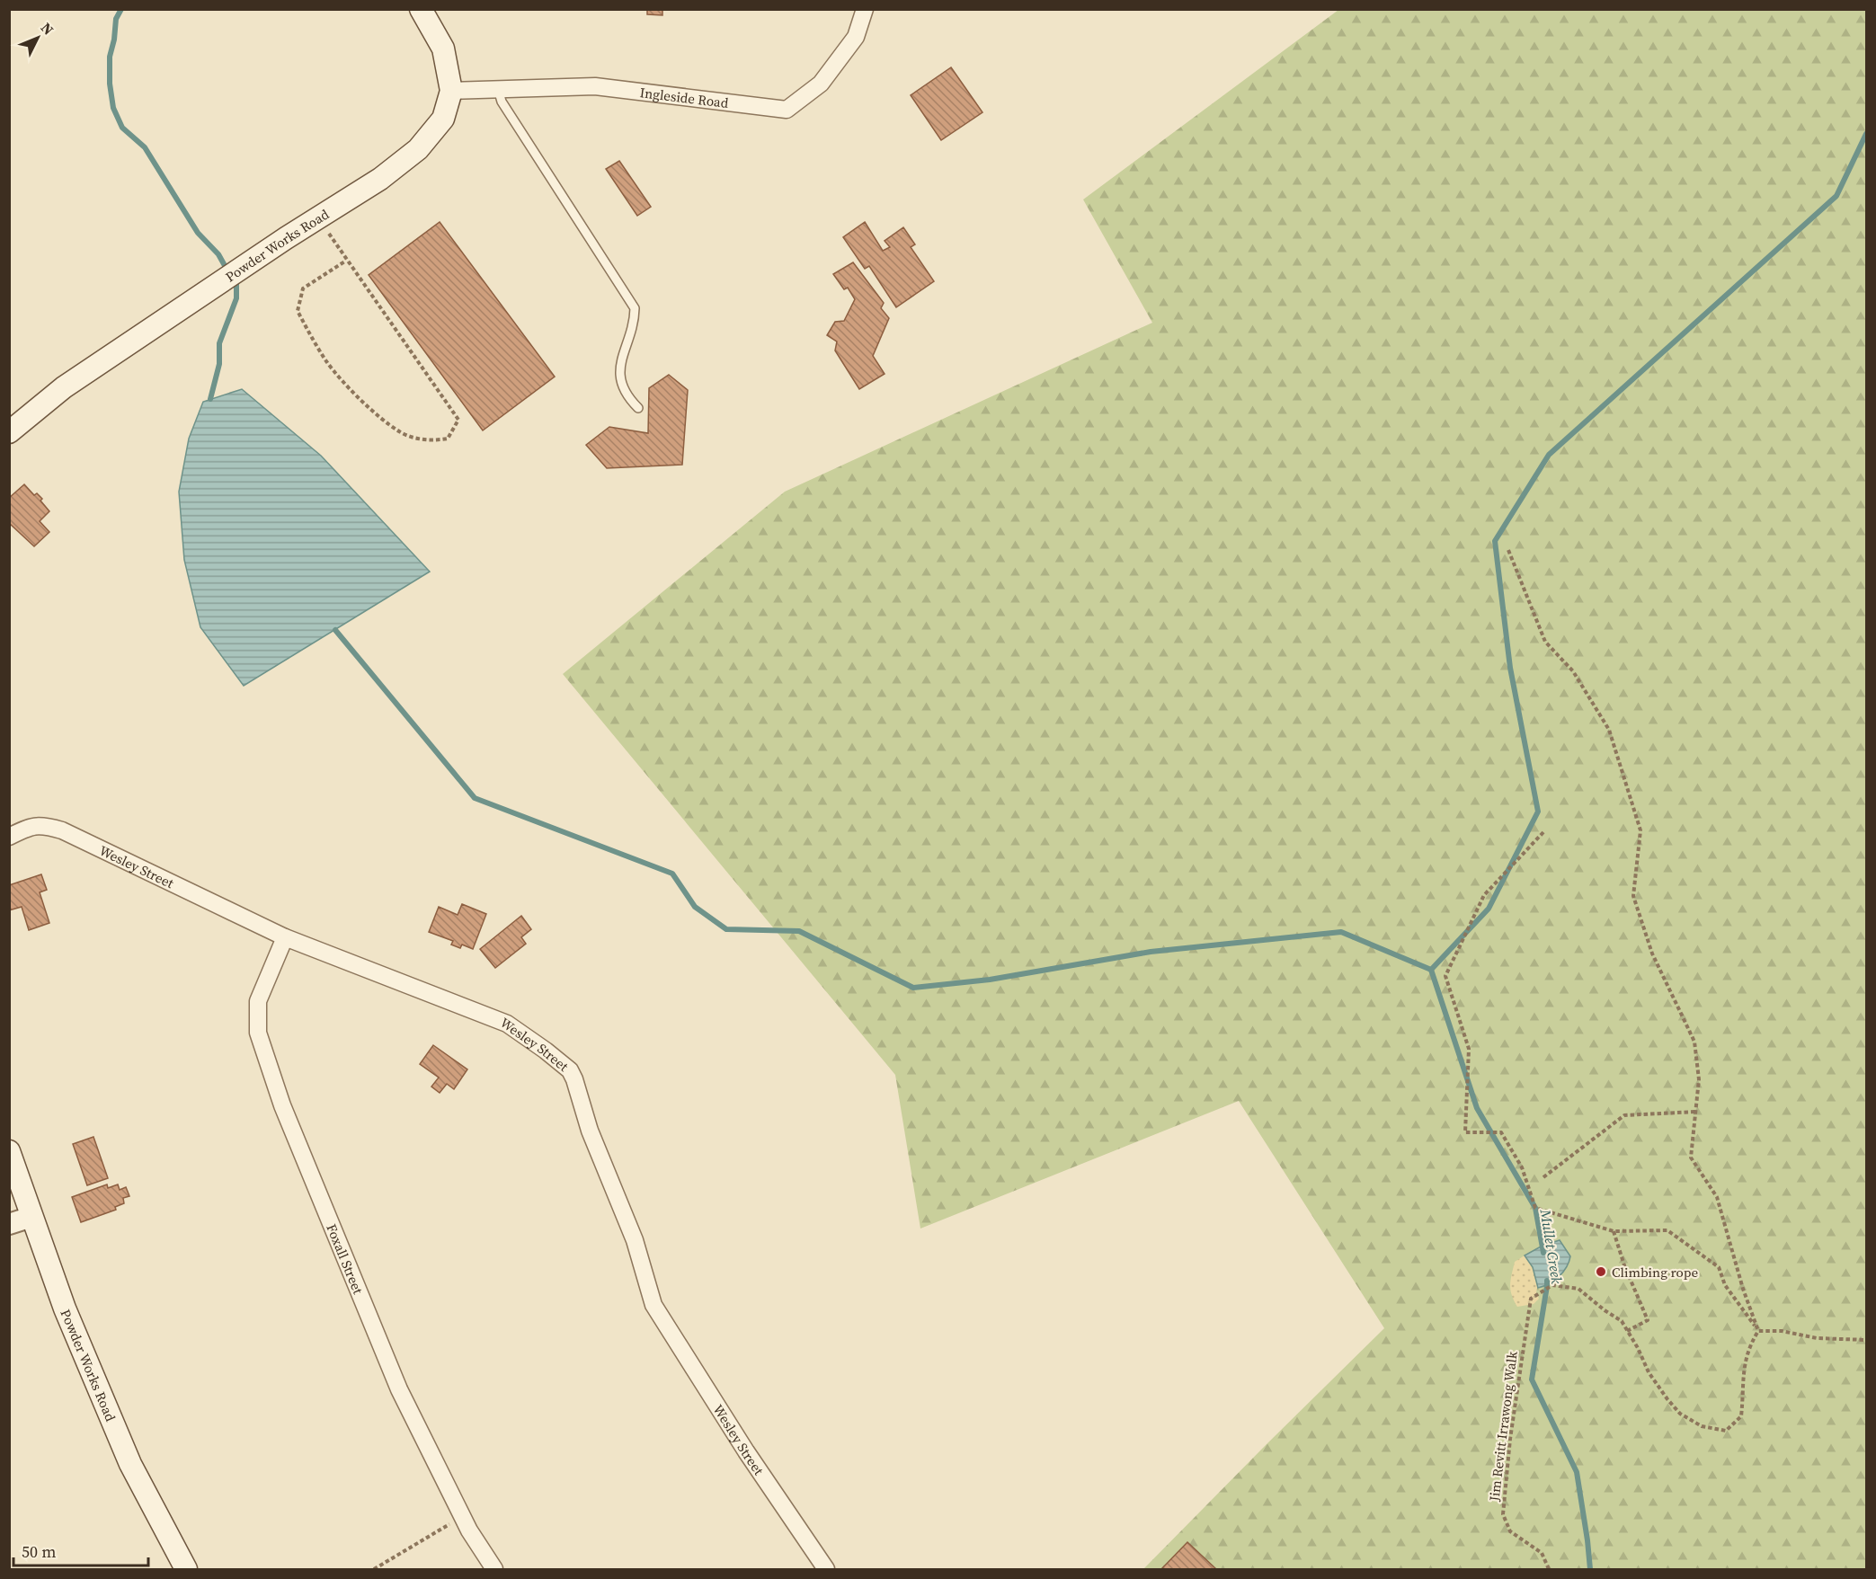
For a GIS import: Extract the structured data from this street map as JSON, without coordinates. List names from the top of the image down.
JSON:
{
  "streets": {
    "main road": ["Powder Works Road"],
    "street": ["Ingleside Road", "Wesley Street", "Foxall Street"],
    "path": ["Jim Revitt Irrawong Walk"]
  },
  "crossings": [
    ["Ingleside Road", "Powder Works Road"],
    ["Wesley Street", "Foxall Street"]
  ],
  "water": ["Mullet Creek"],
  "places": ["Climbing rope"],
  "scale_bar": "50 m",
  "north": "top right"
}
